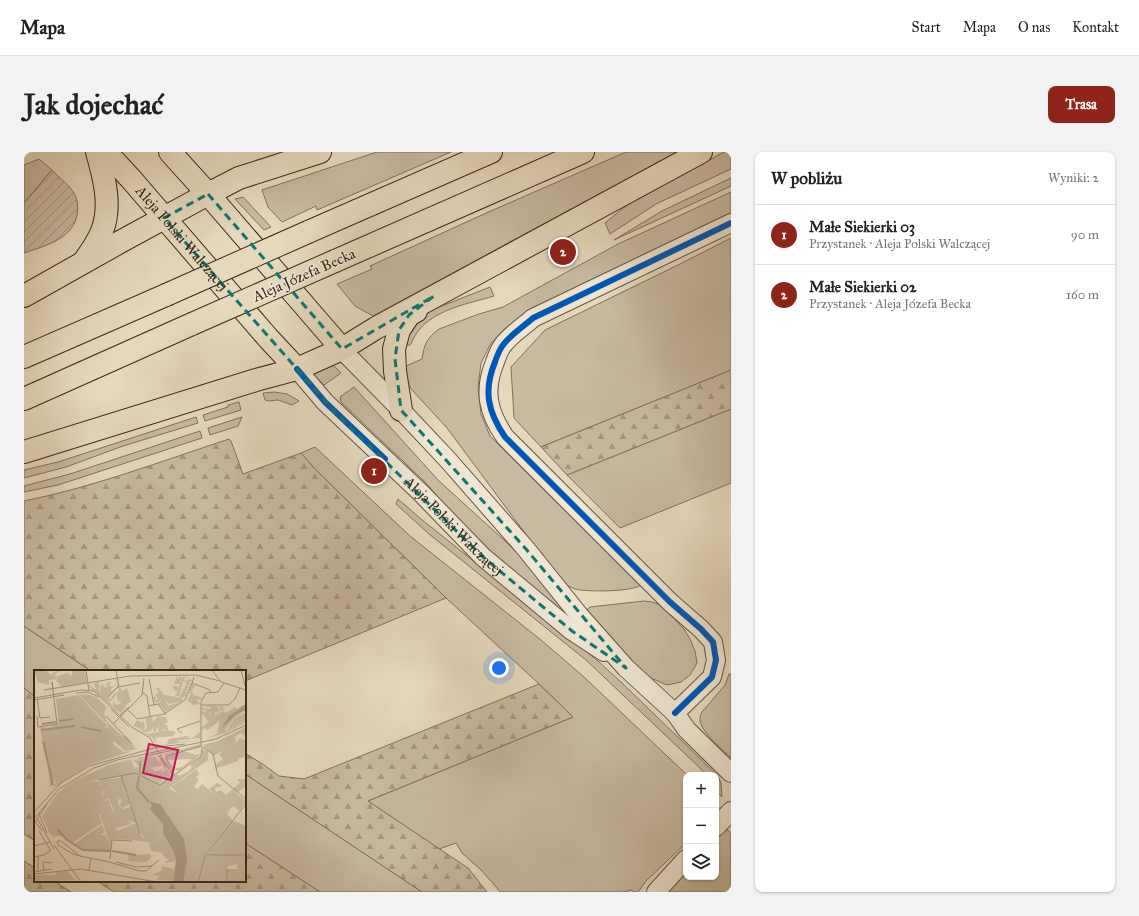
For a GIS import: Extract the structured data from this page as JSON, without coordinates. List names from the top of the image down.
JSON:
{
  "streets": {
    "main road": ["Aleja Polski Walczącej", "Aleja Józefa Becka"]
  },
  "page": {
    "header": "Mapa",
    "nav": [
      "Start",
      "Mapa",
      "O nas",
      "Kontakt"
    ],
    "buttons": "Trasa",
    "title": "Jak dojechać",
    "heading": ["W pobliżu", "Wyniki: 2"],
    "list": [
      {
        "mark": "1",
        "name": "Małe Siekierki 03",
        "note": "Przystanek · Aleja Polski Walczącej",
        "value": "90 m"
      },
      {
        "mark": "2",
        "name": "Małe Siekierki 02",
        "note": "Przystanek · Aleja Józefa Becka",
        "value": "160 m"
      }
    ],
    "pins": ["2", "1"],
    "map_buttons": ["+", "−"]
  }
}
